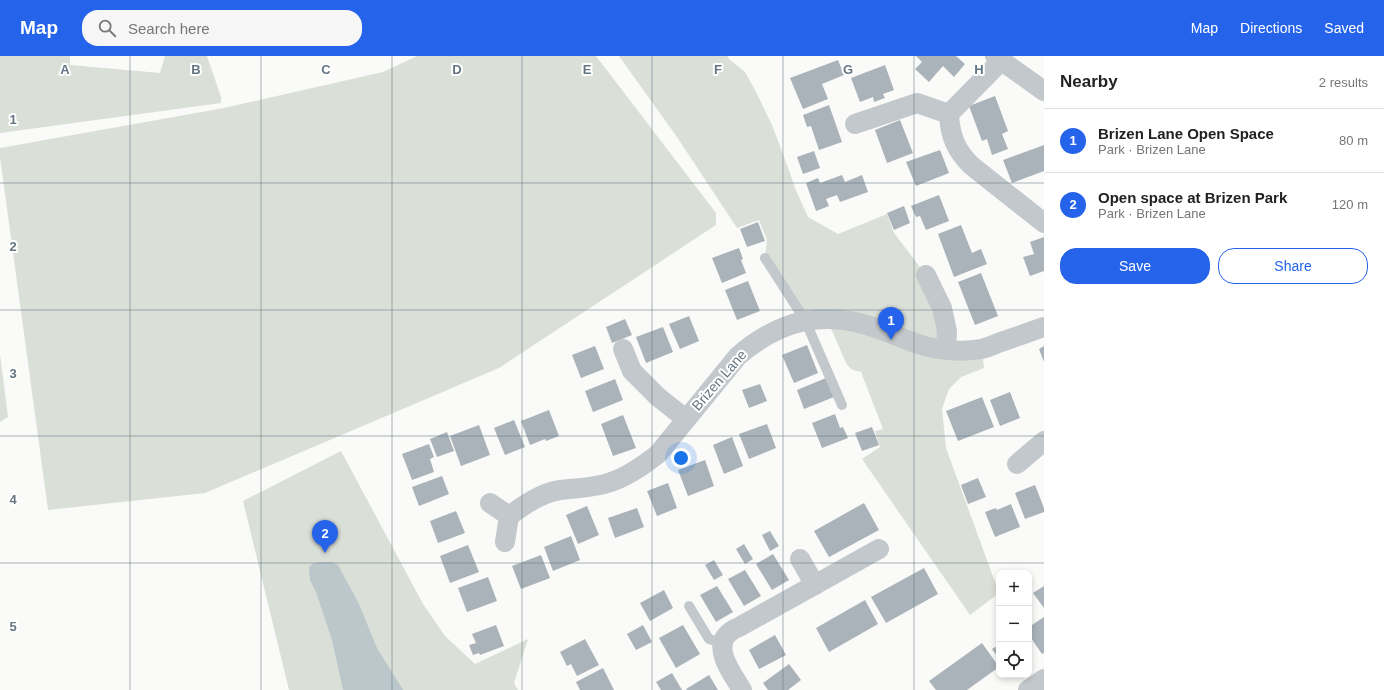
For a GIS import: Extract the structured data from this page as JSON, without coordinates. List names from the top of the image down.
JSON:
{
  "streets": {
    "street": ["Brizen Lane"]
  },
  "page": {
    "header": "Map",
    "search": "Search here",
    "nav": ["Map", "Directions", "Saved"],
    "heading": ["Nearby", "2 results"],
    "list": [
      {
        "mark": "1",
        "name": "Brizen Lane Open Space",
        "note": "Park · Brizen Lane",
        "value": "80 m"
      },
      {
        "mark": "2",
        "name": "Open space at Brizen Park",
        "note": "Park · Brizen Lane",
        "value": "120 m"
      }
    ],
    "buttons": ["Save", "Share"],
    "pins": ["1", "2"],
    "map_buttons": ["+", "−"]
  },
  "grid": {
    "columns": [
      "A",
      "B",
      "C",
      "D",
      "E",
      "F",
      "G",
      "H"
    ],
    "rows": [
      "1",
      "2",
      "3",
      "4",
      "5"
    ]
  }
}
